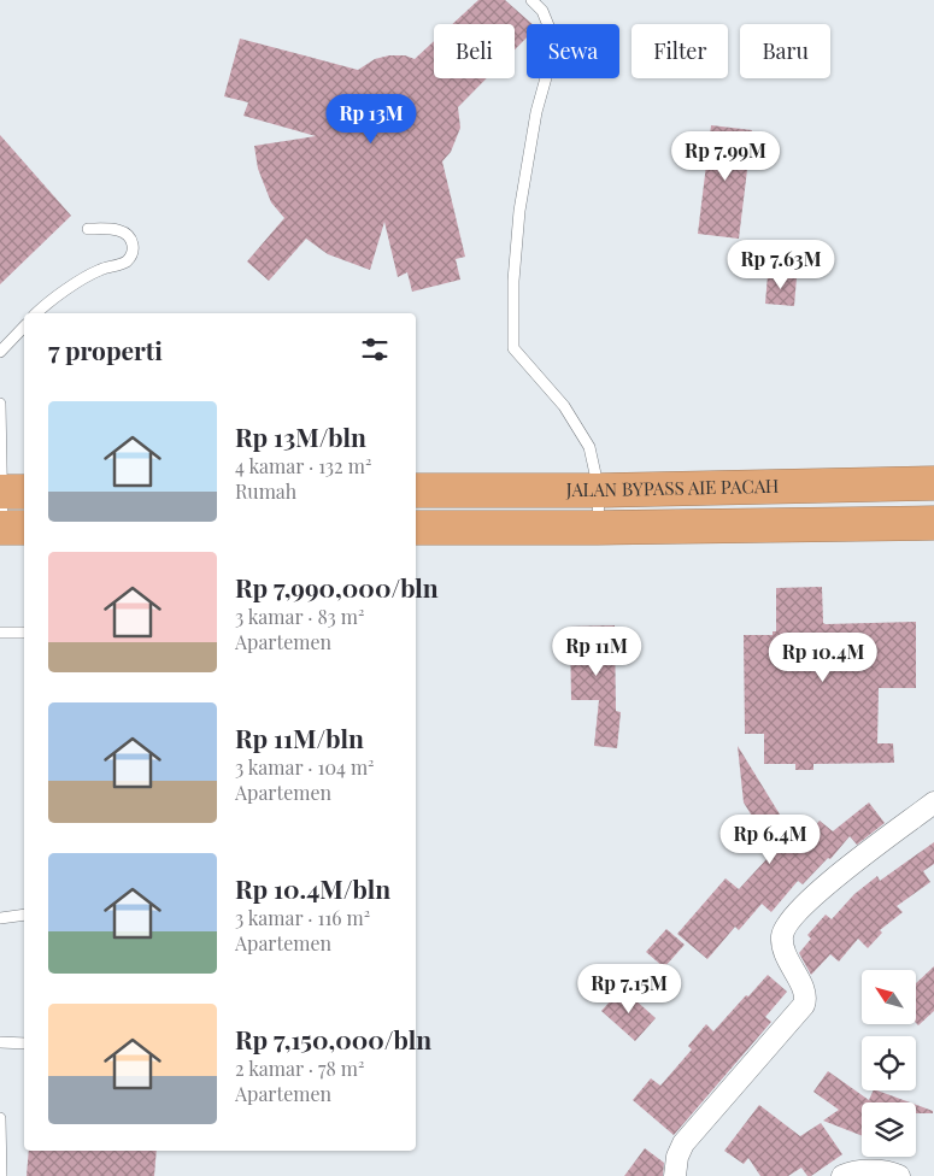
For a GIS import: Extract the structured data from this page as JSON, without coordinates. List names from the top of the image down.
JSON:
{
  "streets": {
    "highway": ["JALAN BYPASS AIE PACAH"]
  },
  "north": "top left",
  "page": {
    "chip": [
      "Beli",
      "Sewa",
      "Filter",
      "Baru"
    ],
    "price": [
      "Rp 13M",
      "Rp 7.99M",
      "Rp 7.63M",
      "Rp 11M",
      "Rp 10.4M",
      "Rp 6.4M",
      "Rp 7.15M"
    ],
    "heading": "7 properti",
    "list": [
      {
        "name": "Rp 13M/bln",
        "note": "4 kamar · 132 m² · Rumah"
      },
      {
        "name": "Rp 7,990,000/bln",
        "note": "3 kamar · 83 m² · Apartemen"
      },
      {
        "name": "Rp 11M/bln",
        "note": "3 kamar · 104 m² · Apartemen"
      },
      {
        "name": "Rp 10.4M/bln",
        "note": "3 kamar · 116 m² · Apartemen"
      },
      {
        "name": "Rp 7,150,000/bln",
        "note": "2 kamar · 78 m² · Apartemen"
      }
    ]
  }
}
